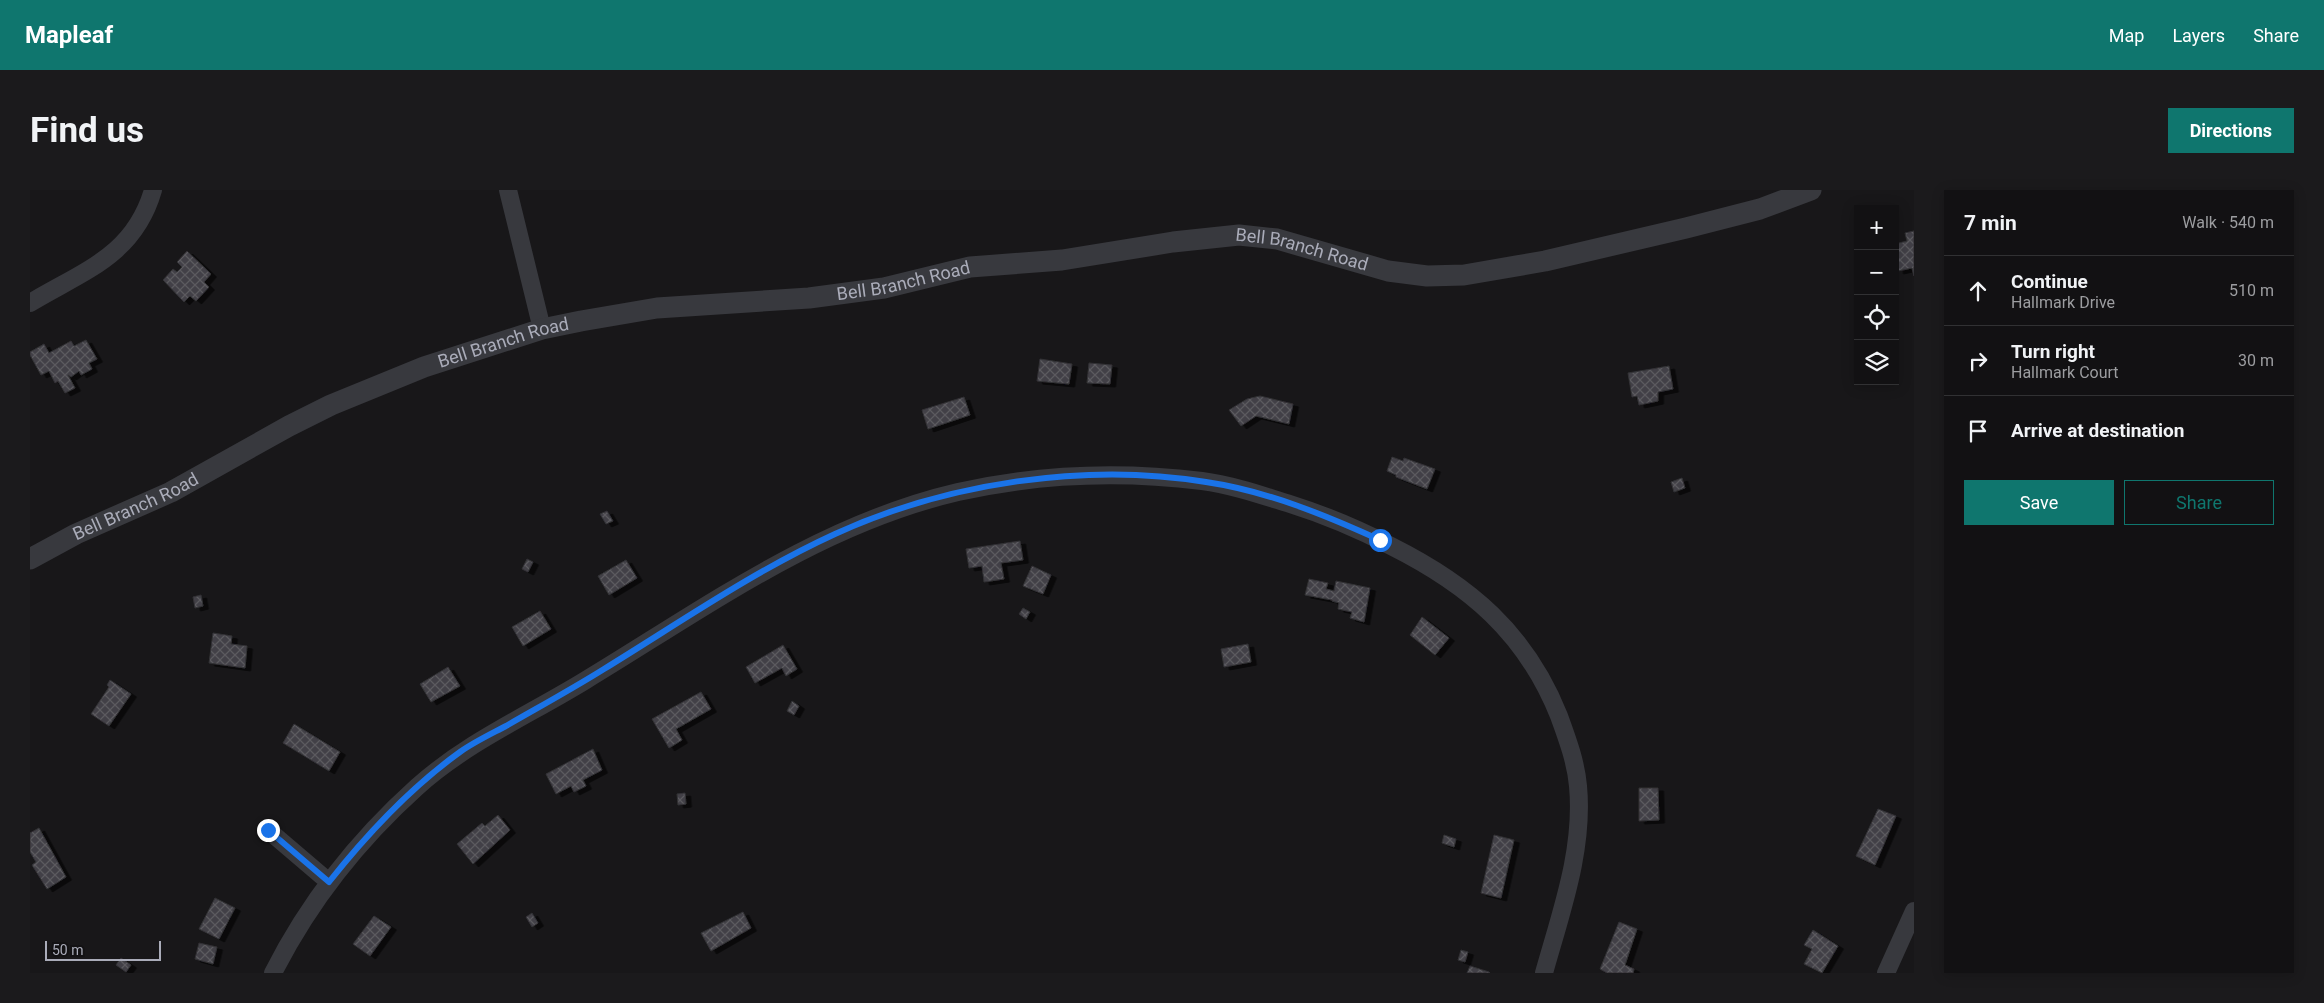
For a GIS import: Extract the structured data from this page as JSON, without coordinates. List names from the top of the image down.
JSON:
{
  "streets": {
    "street": ["Bell Branch Road"]
  },
  "scale_bar": "50 m",
  "page": {
    "header": "Mapleaf",
    "nav": ["Map", "Layers", "Share"],
    "buttons": [
      "Directions",
      ["Save", "Share"]
    ],
    "title": "Find us",
    "heading": ["7 min", "Walk · 540 m"],
    "map_buttons": ["+", "−"],
    "list": [
      ["Continue", "Hallmark Drive", "510 m"],
      ["Turn right", "Hallmark Court", "30 m"],
      "Arrive at destination"
    ],
    "scale": "50 m"
  }
}
